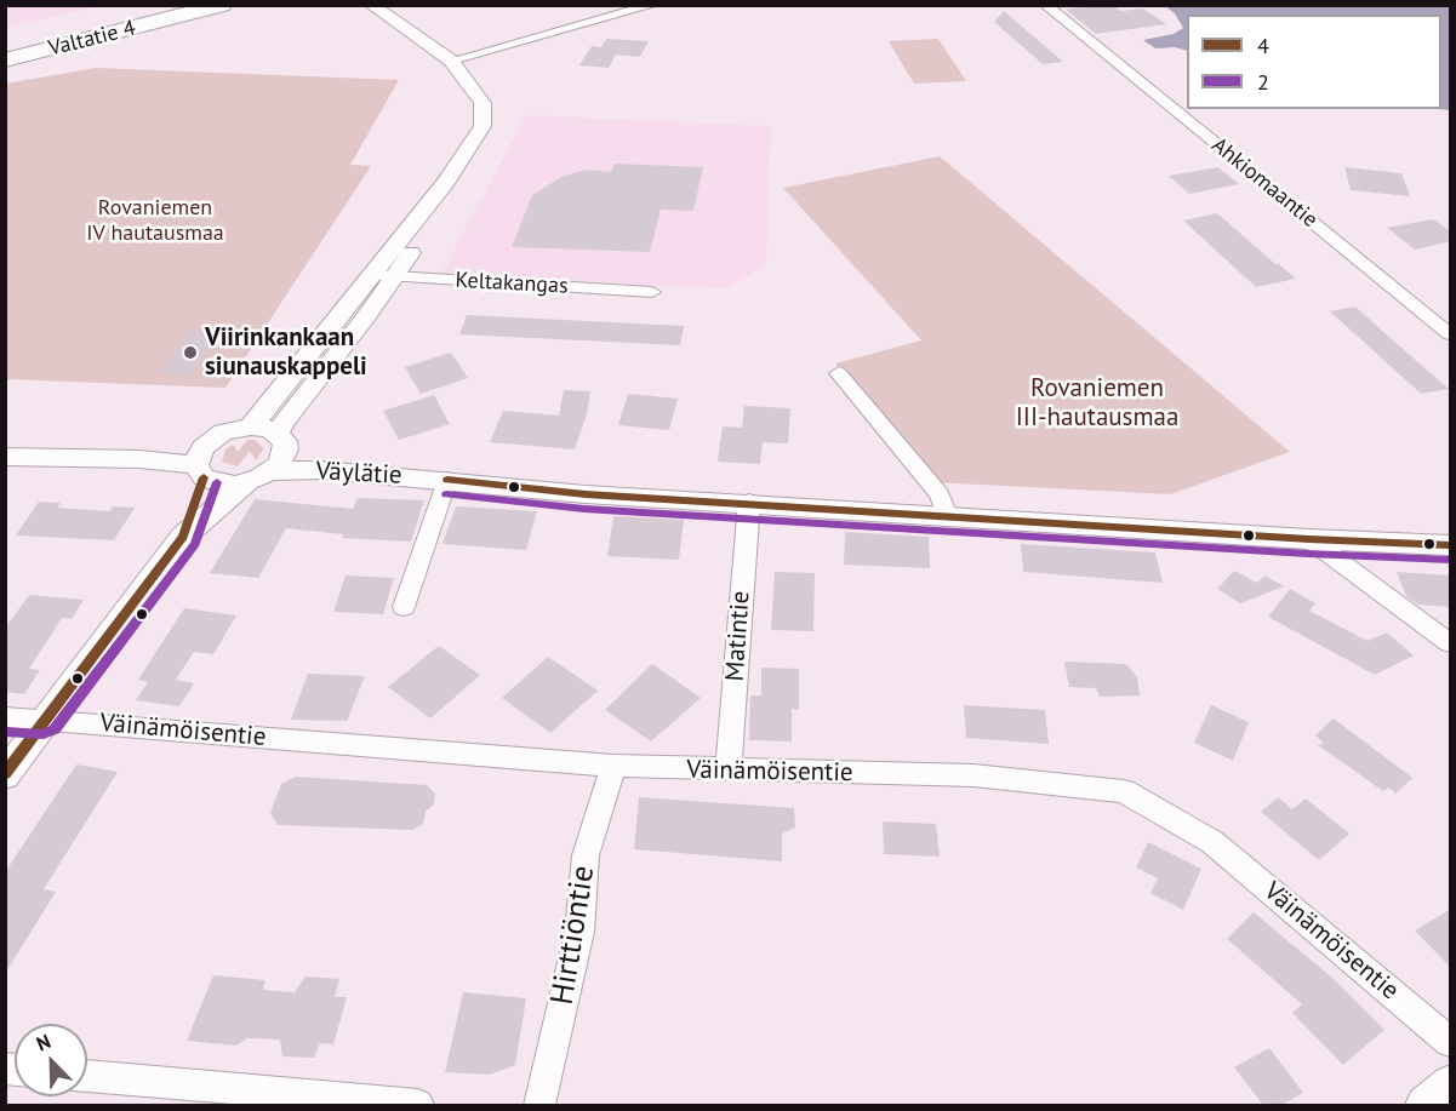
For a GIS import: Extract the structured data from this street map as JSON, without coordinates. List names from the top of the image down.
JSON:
{
  "streets": {
    "highway": ["Valtatie 4"],
    "street": [
      "Ahkiomaantie",
      "Keltakangas",
      "Väylätie",
      "Matintie",
      "Väinämöisentie",
      "Hirttiöntie"
    ]
  },
  "crossings": [
    ["Väylätie", "Matintie"],
    ["Matintie", "Väinämöisentie"],
    ["Väinämöisentie", "Hirttiöntie"]
  ],
  "parks": ["Rovaniemen IV hautausmaa", "Rovaniemen III-hautausmaa"],
  "places": ["Viirinkankaan siunauskappeli"],
  "lines": ["transit line 4", "transit line 2"],
  "legend": ["4", "2"],
  "north": "top left"
}
